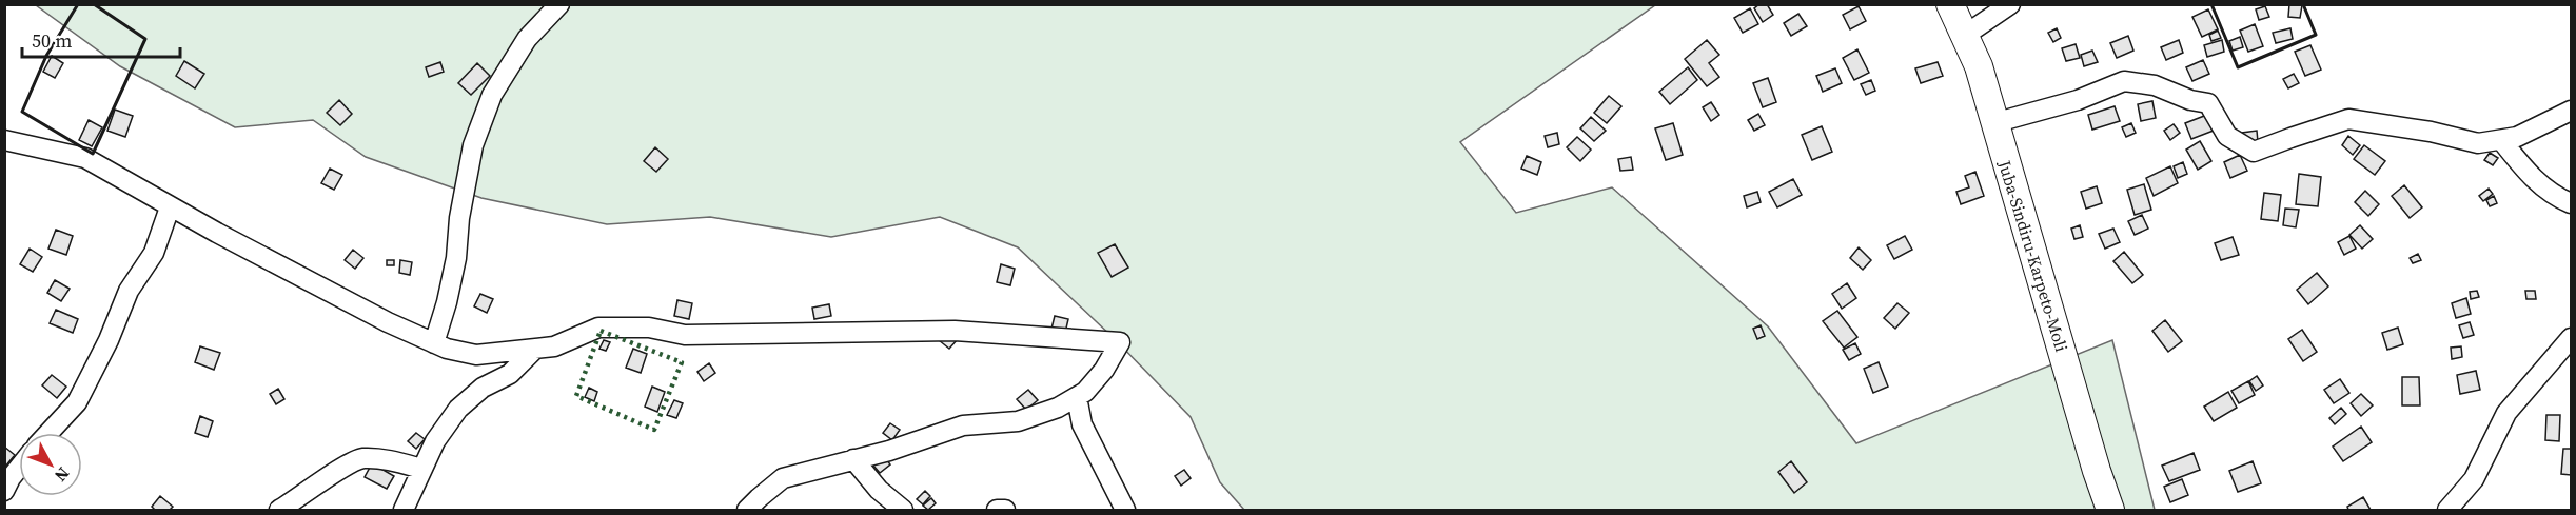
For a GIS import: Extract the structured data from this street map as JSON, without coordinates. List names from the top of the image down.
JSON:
{
  "streets": {
    "main road": ["Juba-Sindiru-Karpeto-Moli"]
  },
  "scale_bar": "50 m",
  "north": "bottom right"
}
